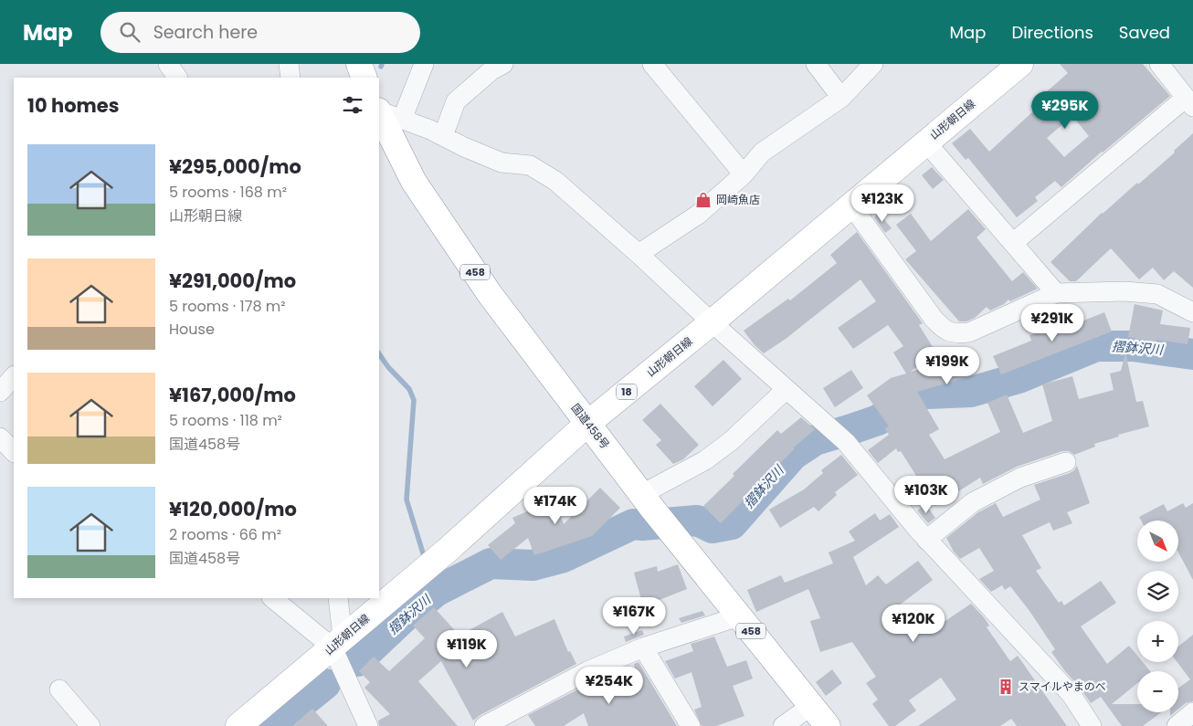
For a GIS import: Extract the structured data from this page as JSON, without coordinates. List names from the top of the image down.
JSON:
{
  "streets": {
    "main road": [
      "山形朝日線",
      "458",
      "18",
      "国道458号"
    ]
  },
  "crossings": [
    ["山形朝日線", "国道458号"]
  ],
  "water": ["摺鉢沢川"],
  "places": {
    "shop": ["岡崎魚店"],
    "building": ["スマイルやまのべ"]
  },
  "north": "bottom right",
  "page": {
    "header": "Map",
    "search": "Search here",
    "nav": ["Map", "Directions", "Saved"],
    "heading": "10 homes",
    "price": [
      "¥295K",
      "¥123K",
      "¥291K",
      "¥199K",
      "¥103K",
      "¥174K",
      "¥167K",
      "¥120K",
      "¥119K",
      "¥254K"
    ],
    "list": [
      {
        "name": "¥295,000/mo",
        "note": "5 rooms · 168 m² · 山形朝日線"
      },
      {
        "name": "¥291,000/mo",
        "note": "5 rooms · 178 m² · House"
      },
      {
        "name": "¥167,000/mo",
        "note": "5 rooms · 118 m² · 国道458号"
      },
      {
        "name": "¥120,000/mo",
        "note": "2 rooms · 66 m² · 国道458号"
      }
    ],
    "map_buttons": ["+", "−"]
  }
}
